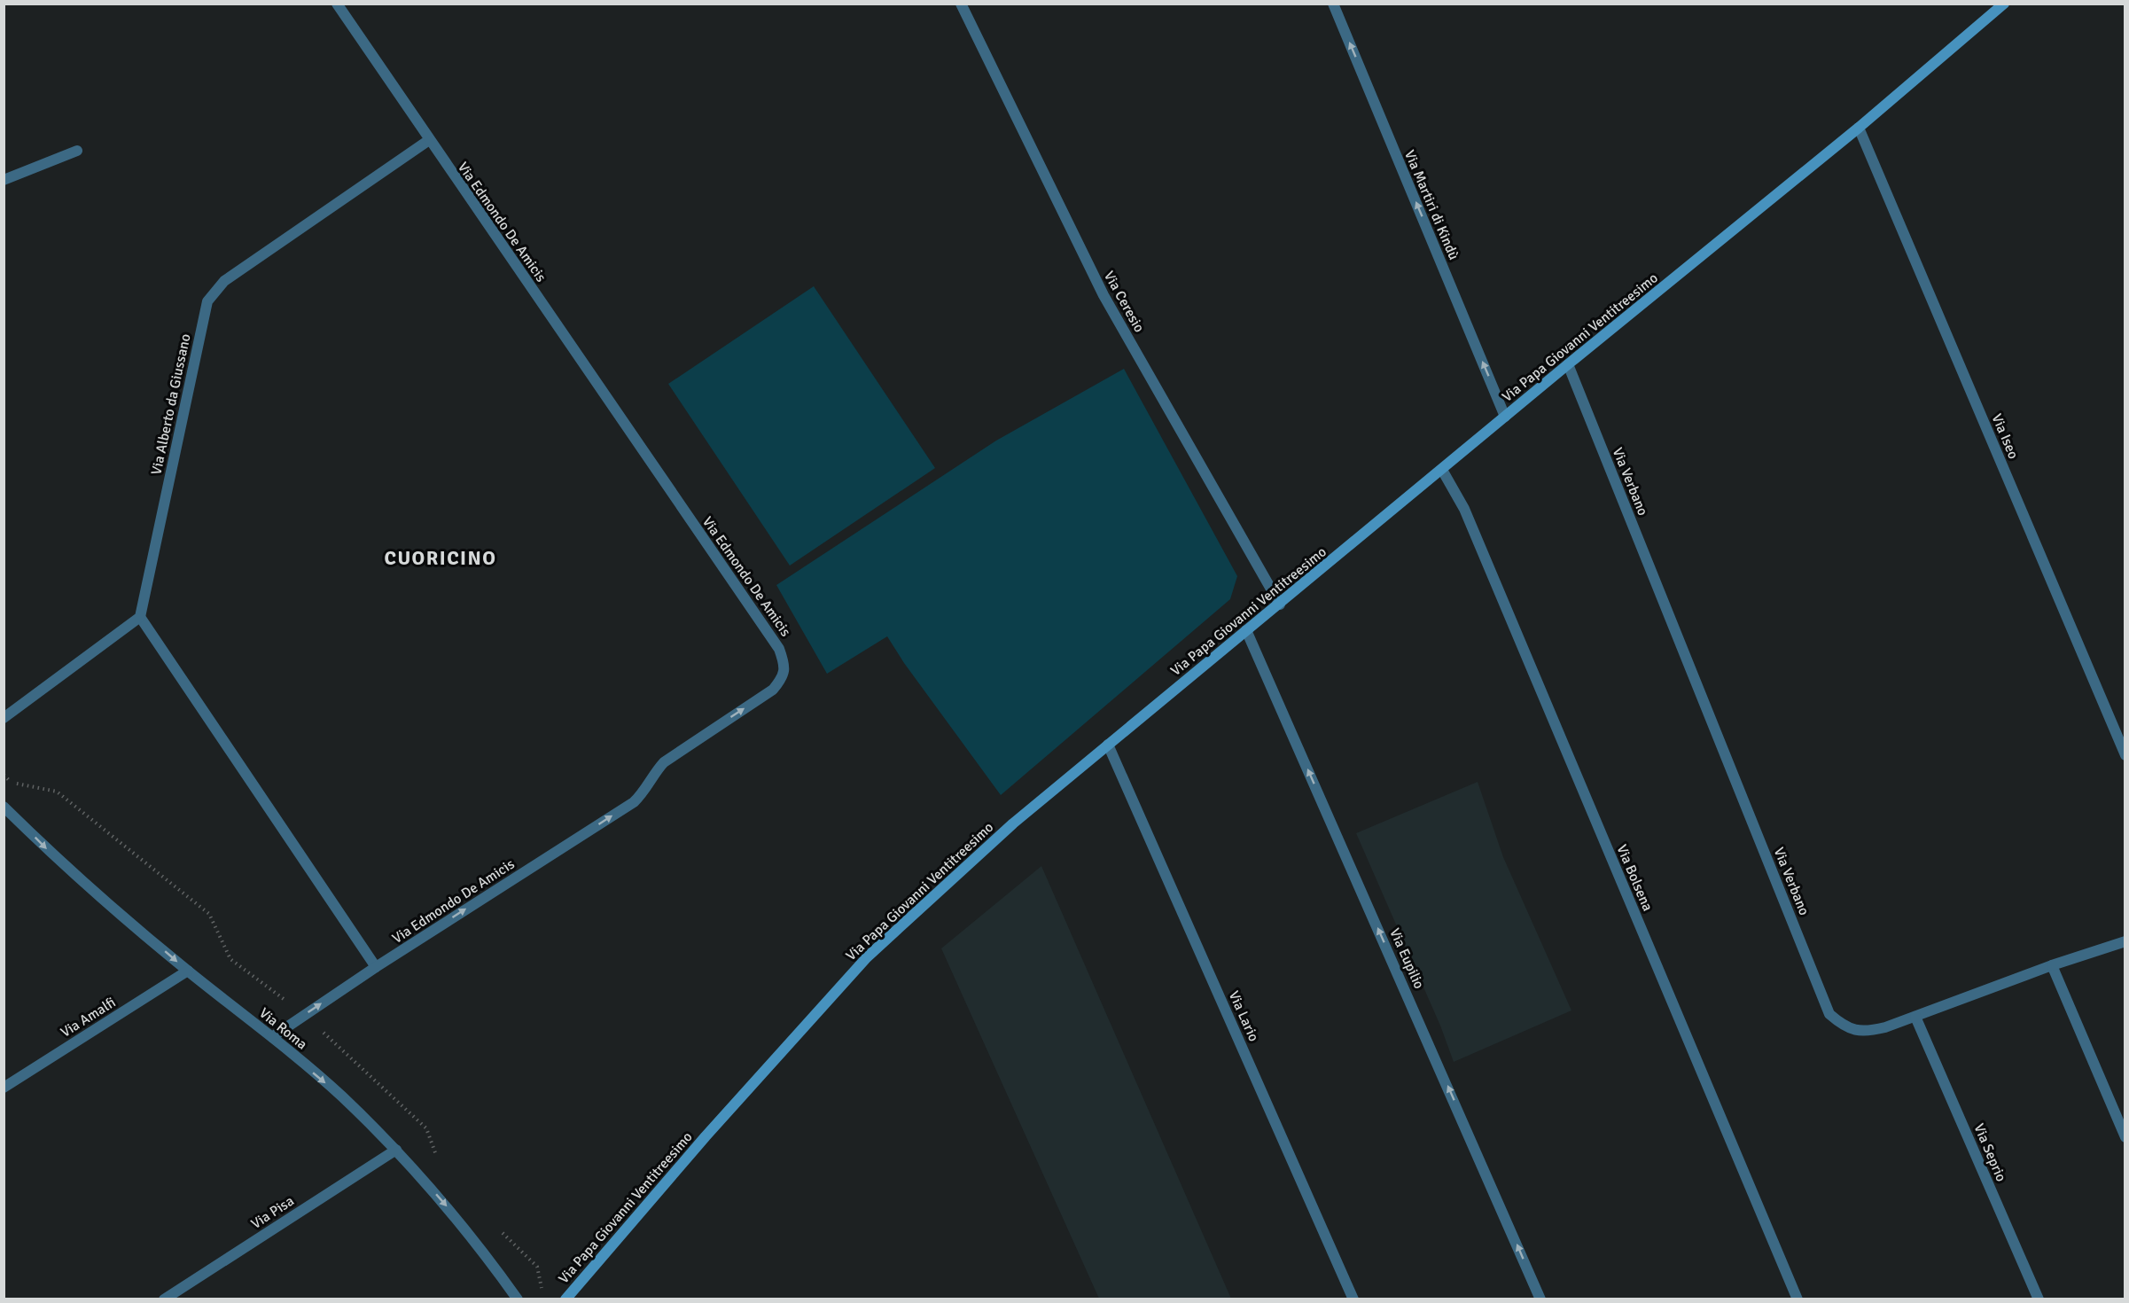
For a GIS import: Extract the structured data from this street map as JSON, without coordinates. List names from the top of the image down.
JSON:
{
  "streets": {
    "street": [
      "Via Martiri di Kindù",
      "Via Edmondo De Amicis",
      "Via Ceresio",
      "Via Papa Giovanni Ventitreesimo",
      "Via Alberto da Giussano",
      "Via Iseo",
      "Via Verbano",
      "Via Bolsena",
      "Via Eupilio",
      "Via Lario",
      "Via Amalfi",
      "Via Roma",
      "Via Seprio",
      "Via Pisa"
    ]
  },
  "crossings": [
    ["Via Martiri di Kindù", "Via Papa Giovanni Ventitreesimo"],
    ["Via Edmondo De Amicis", "Via Alberto da Giussano"],
    ["Via Edmondo De Amicis", "Via Roma"],
    ["Via Ceresio", "Via Papa Giovanni Ventitreesimo"],
    ["Via Papa Giovanni Ventitreesimo", "Via Iseo"],
    ["Via Papa Giovanni Ventitreesimo", "Via Verbano"],
    ["Via Papa Giovanni Ventitreesimo", "Via Bolsena"],
    ["Via Papa Giovanni Ventitreesimo", "Via Eupilio"],
    ["Via Papa Giovanni Ventitreesimo", "Via Lario"],
    ["Via Verbano", "Via Seprio"],
    ["Via Amalfi", "Via Roma"],
    ["Via Roma", "Via Pisa"]
  ],
  "one_way": ["Via Martiri di Kindù", "Via Eupilio", "Via Roma"],
  "districts": ["CUORICINO"]
}
